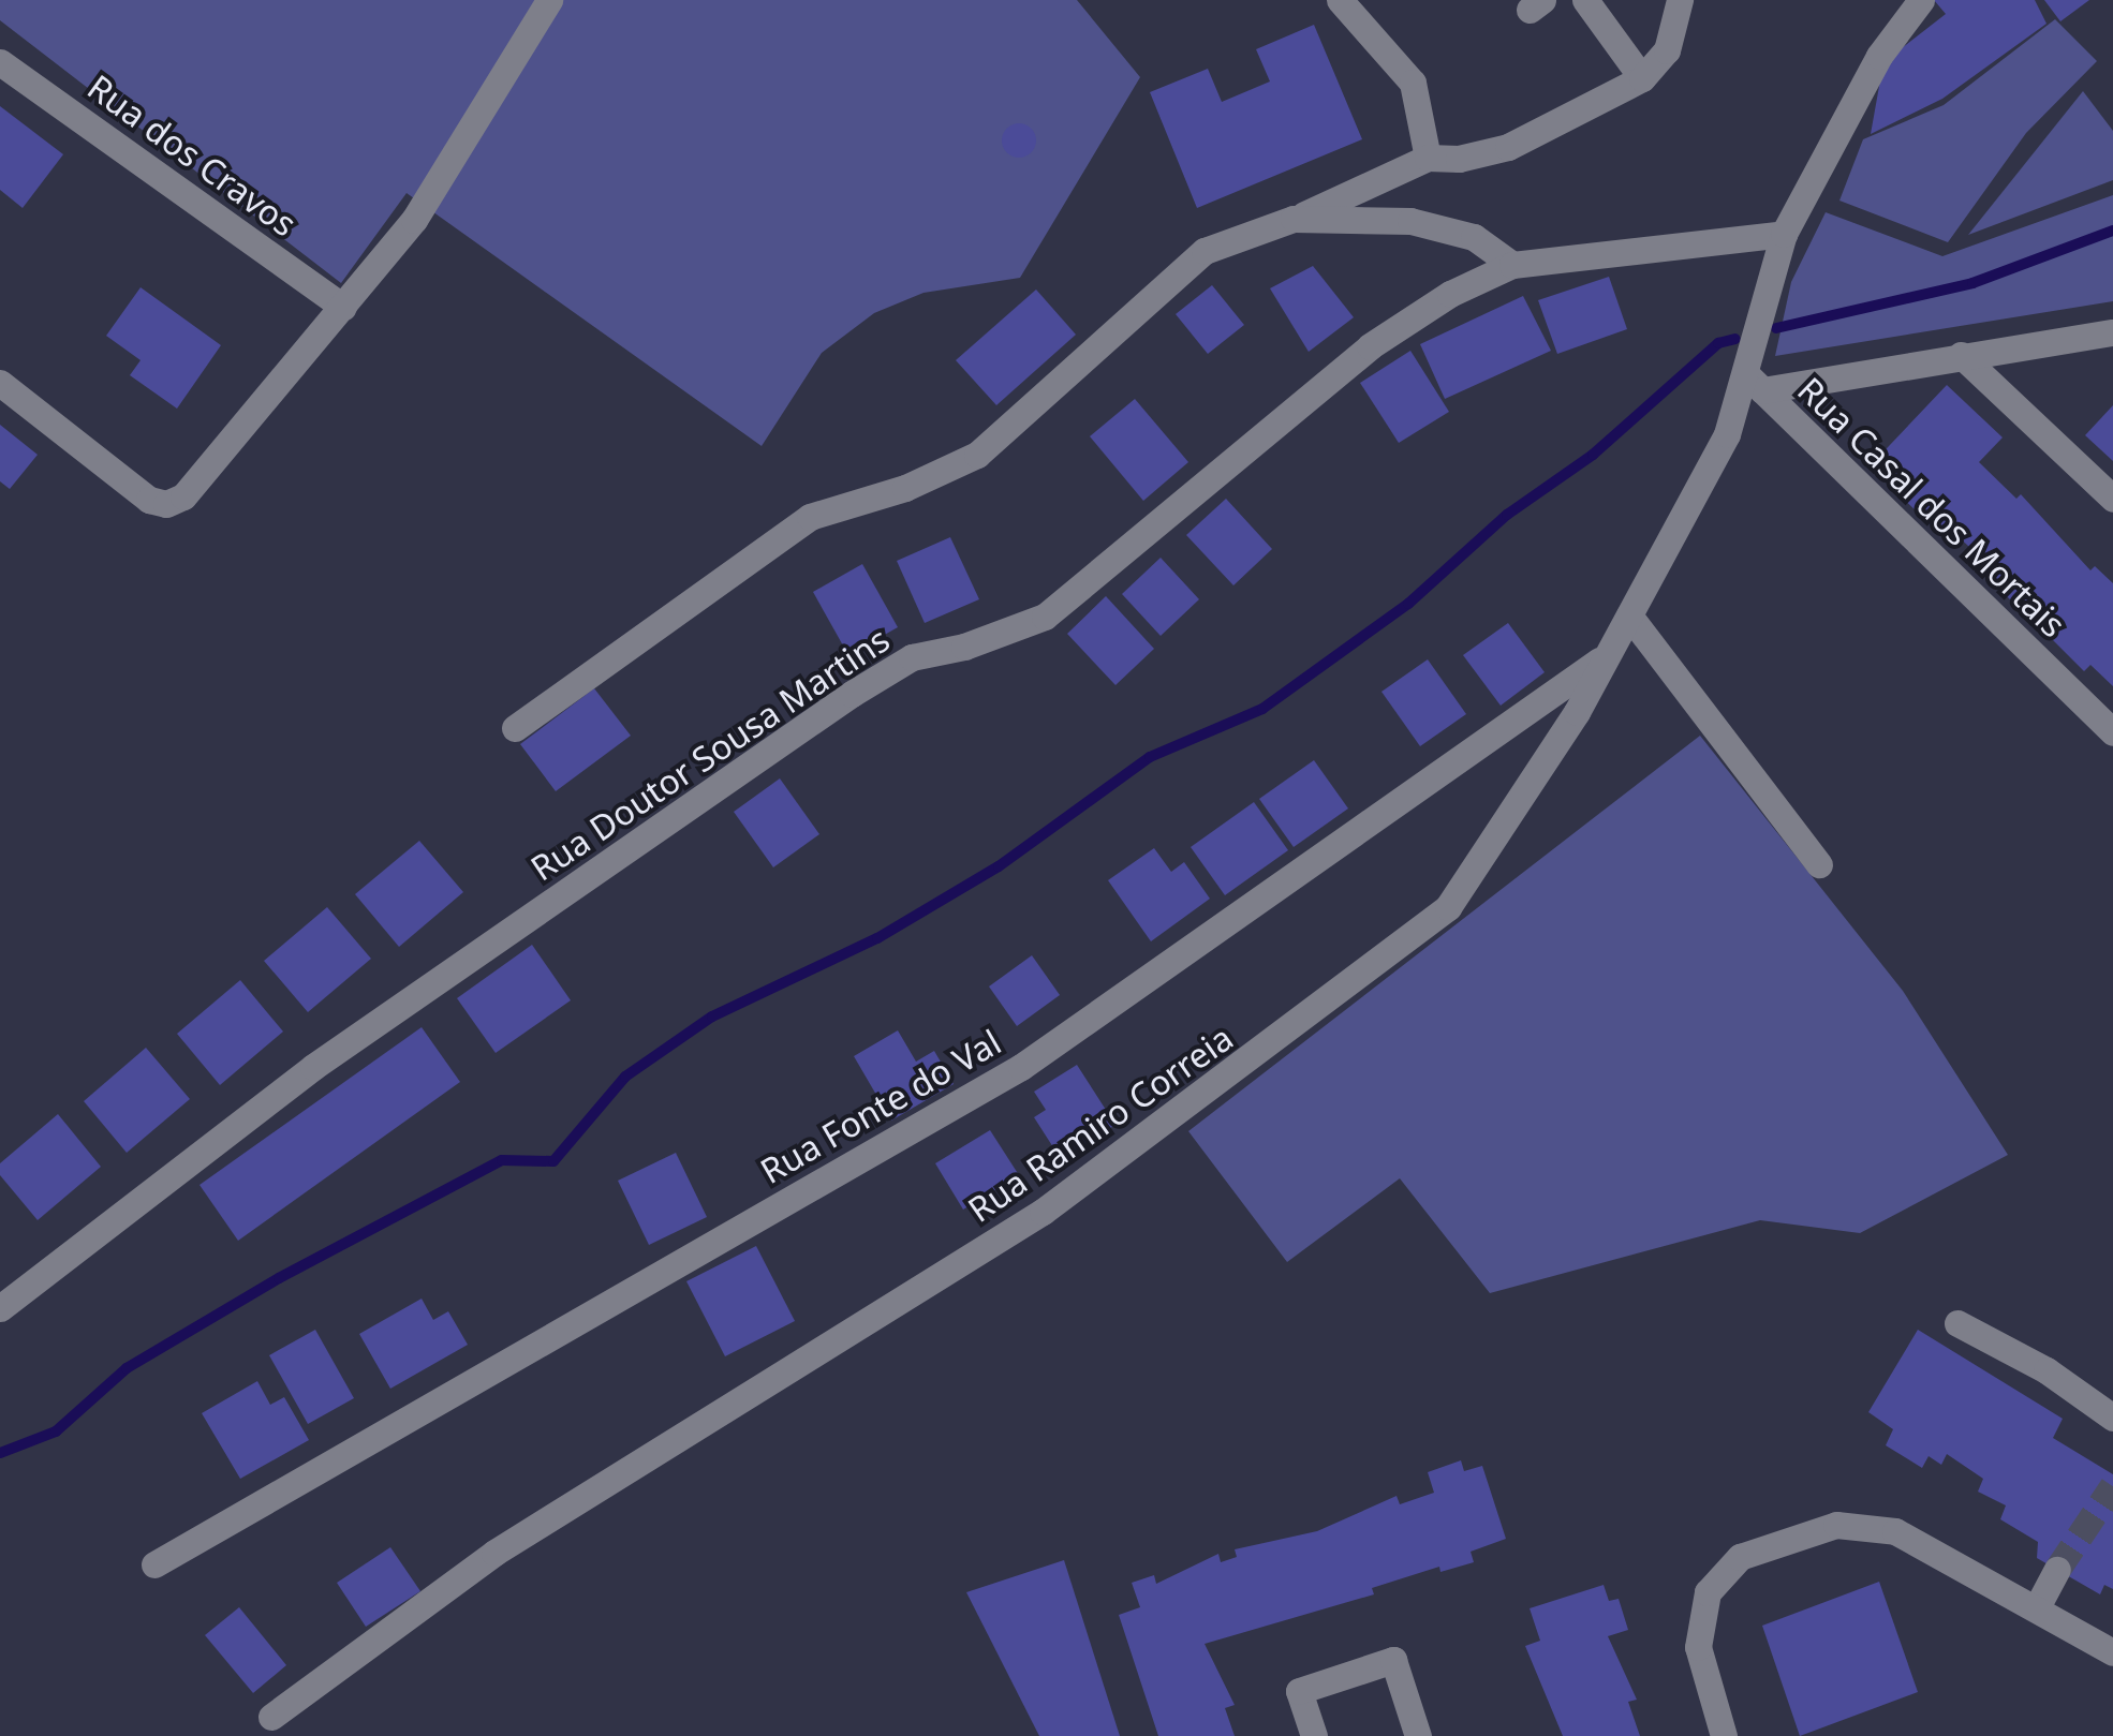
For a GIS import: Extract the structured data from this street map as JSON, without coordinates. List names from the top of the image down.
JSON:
{
  "streets": {
    "street": [
      "Rua dos Cravos",
      "Rua Casal dos Mortais",
      "Rua Doutor Sousa Martins",
      "Rua Fonte do Val",
      "Rua Ramiro Correia"
    ]
  },
  "crossings": [
    ["Rua Casal dos Mortais", "Rua Ramiro Correia"],
    ["Rua Doutor Sousa Martins", "Rua Ramiro Correia"],
    ["Rua Fonte do Val", "Rua Ramiro Correia"]
  ]
}
